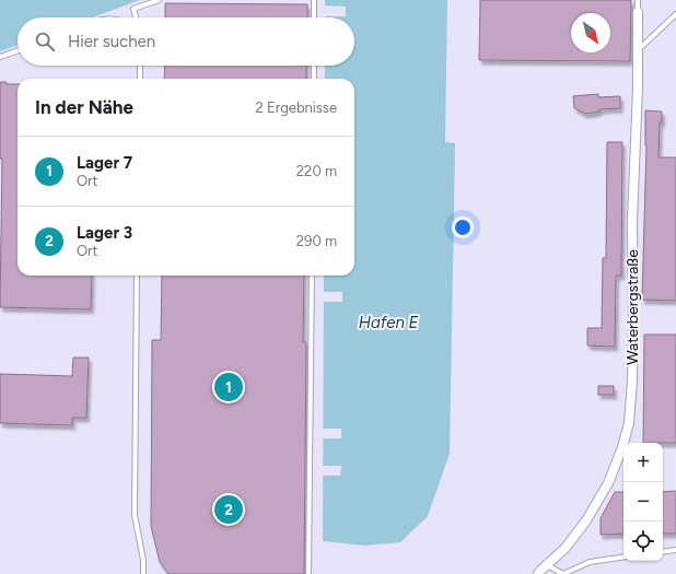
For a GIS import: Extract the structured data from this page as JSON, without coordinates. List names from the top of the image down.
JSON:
{
  "streets": {
    "street": ["Waterbergstraße"]
  },
  "water": ["Hafen E"],
  "north": "bottom right",
  "page": {
    "search": "Hier suchen",
    "heading": ["In der Nähe", "2 Ergebnisse"],
    "list": [
      {
        "mark": "1",
        "name": "Lager 7",
        "note": "Ort",
        "value": "220 m"
      },
      {
        "mark": "2",
        "name": "Lager 3",
        "note": "Ort",
        "value": "290 m"
      }
    ],
    "pins": ["1", "2"],
    "map_buttons": ["+", "−"]
  }
}
